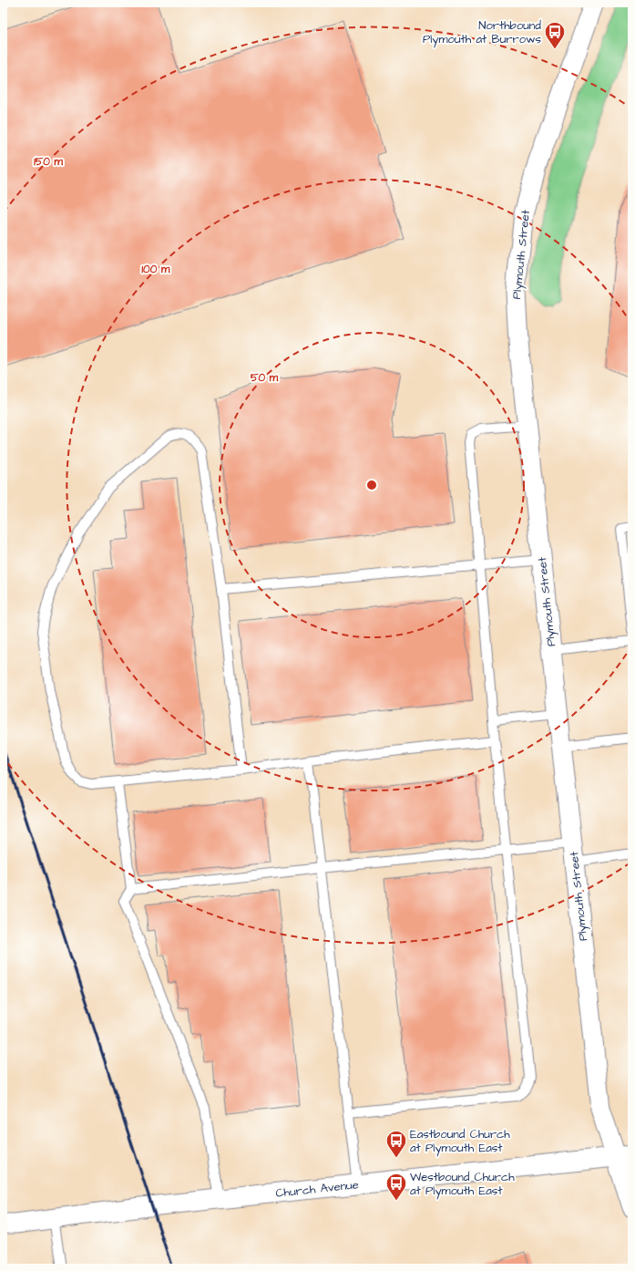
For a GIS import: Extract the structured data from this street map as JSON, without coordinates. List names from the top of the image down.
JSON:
{
  "streets": {
    "street": ["Plymouth Street", "Church Avenue"]
  },
  "crossings": [
    ["Plymouth Street", "Church Avenue"]
  ],
  "places": {
    "bus stop": ["Northbound Plymouth at Burrows", "Eastbound Church at Plymouth East", "Westbound Church at Plymouth East"]
  },
  "rings": ["150 m", "100 m", "50 m"]
}
